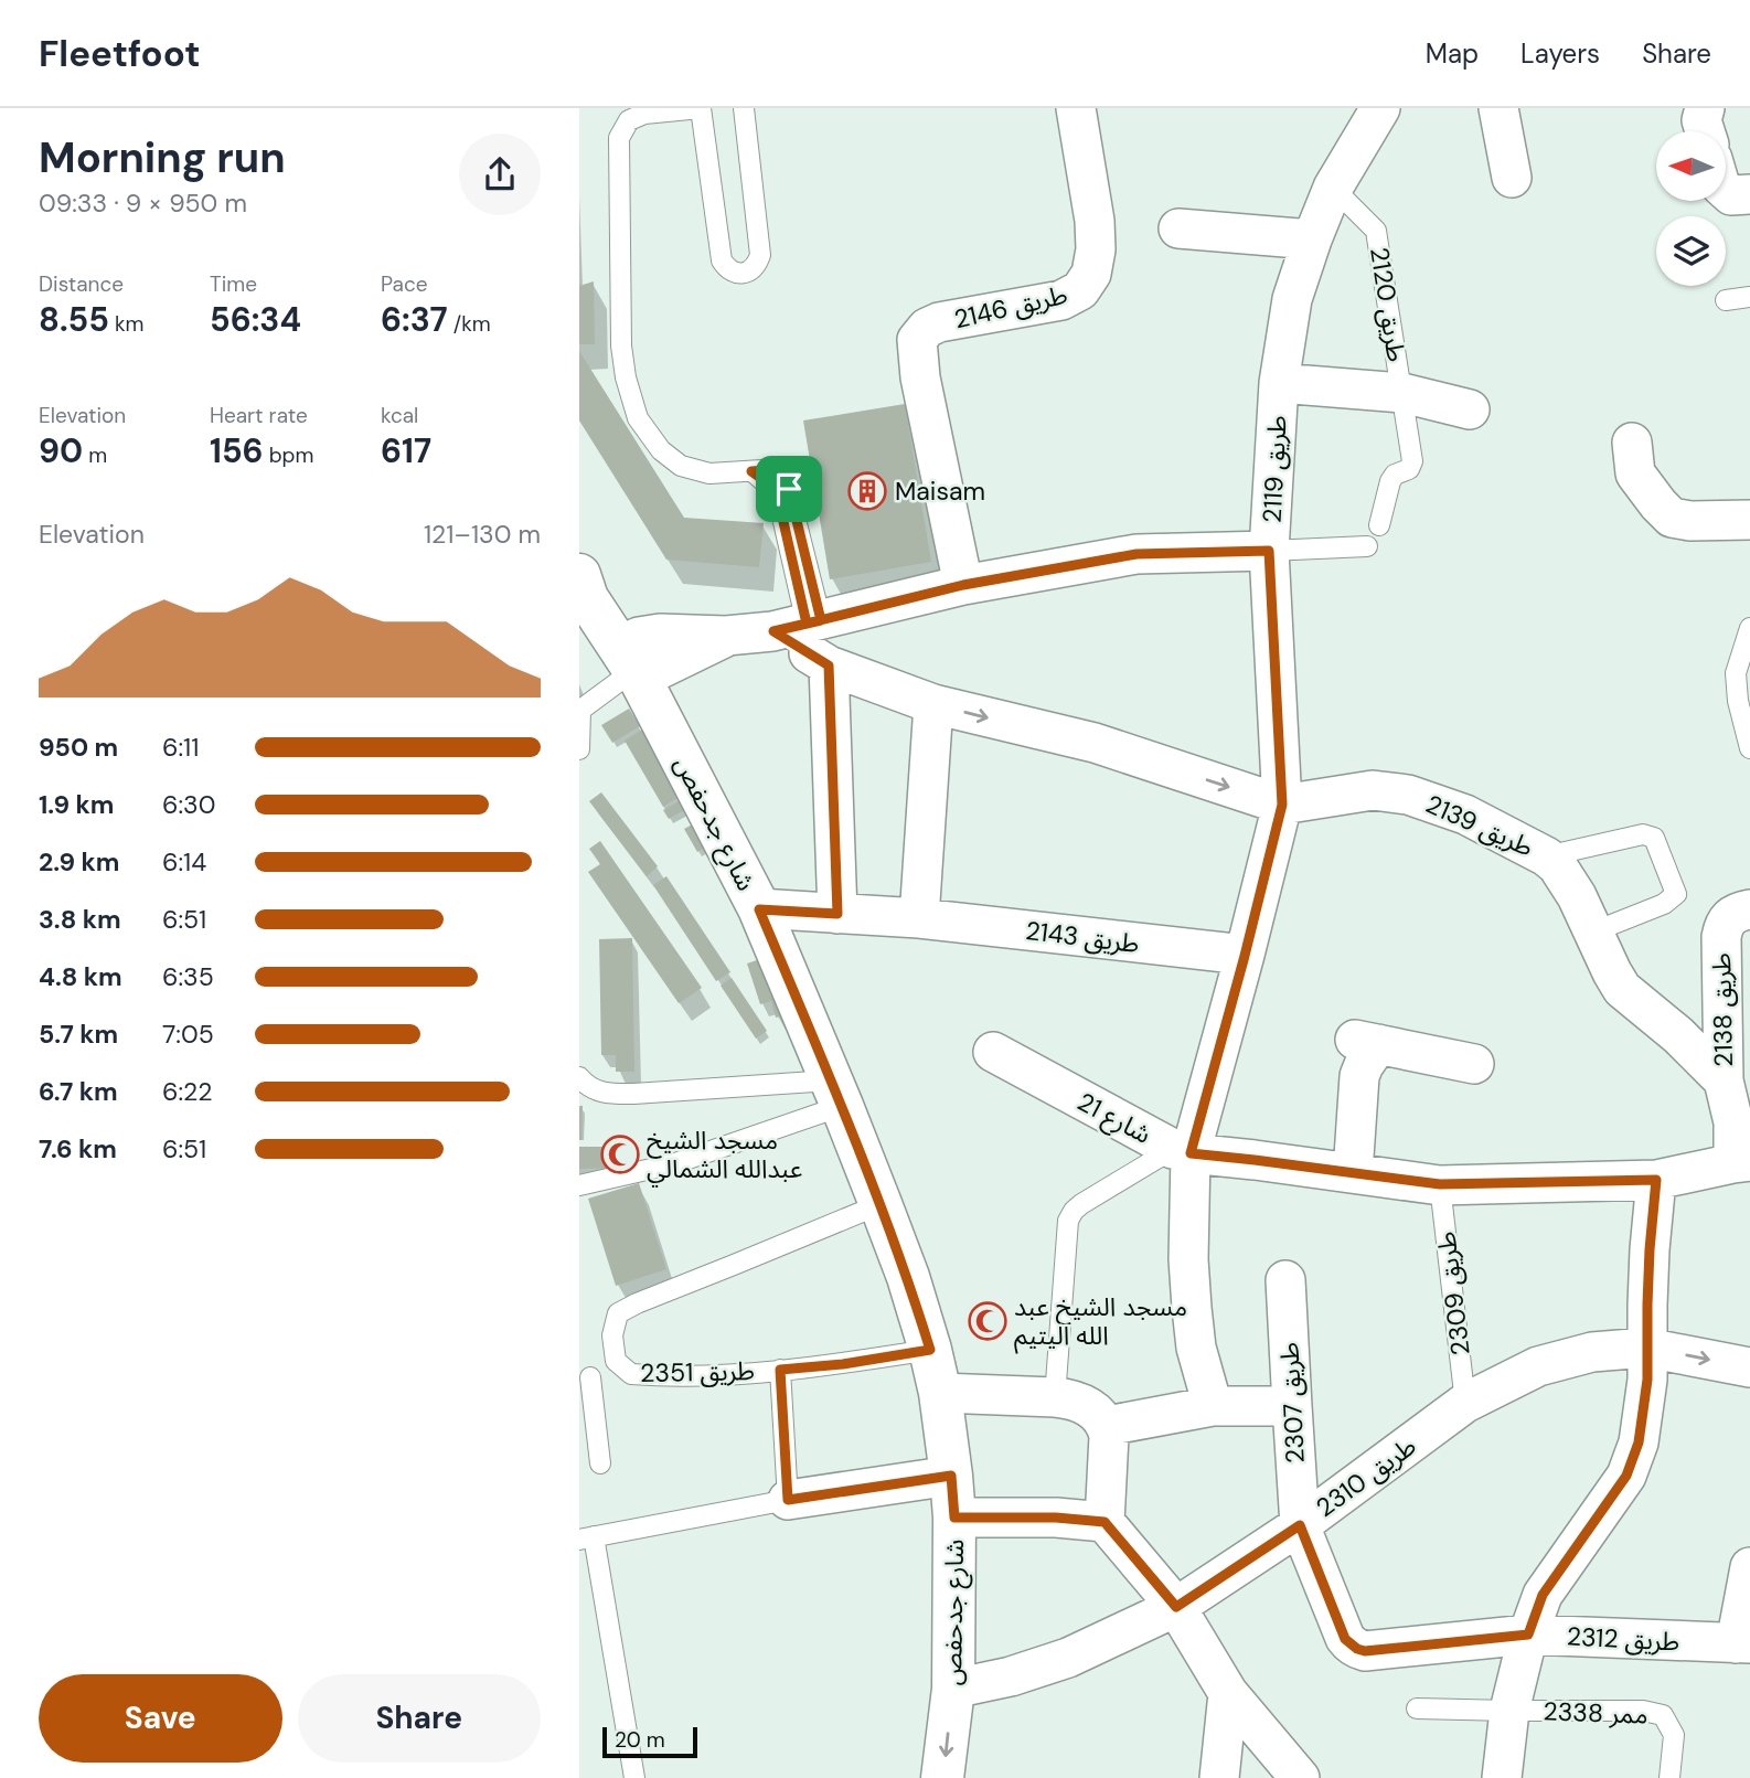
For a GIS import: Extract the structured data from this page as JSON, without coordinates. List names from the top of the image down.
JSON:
{
  "streets": {
    "street": [
      "طريق 2120",
      "طريق 2146",
      "طريق 2119",
      "شارع جدحفص",
      "طريق 2139",
      "طريق 2143",
      "طريق 2138",
      "شارع 21",
      "طريق 2307",
      "طريق 2310",
      "طريق 2312"
    ],
    "lane": ["طريق 2309", "طريق 2351", "ممر 2338"]
  },
  "crossings": [
    ["طريق 2120", "طريق 2119"],
    ["طريق 2119", "طريق 2139"],
    ["طريق 2119", "طريق 2143"],
    ["طريق 2119", "شارع 21"],
    ["شارع جدحفص", "طريق 2143"],
    ["شارع جدحفص", "طريق 2351"],
    ["شارع جدحفص", "طريق 2310"],
    ["طريق 2139", "طريق 2138"],
    ["شارع 21", "طريق 2309"],
    ["طريق 2309", "طريق 2310"],
    ["طريق 2307", "طريق 2310"],
    ["طريق 2307", "طريق 2312"],
    ["طريق 2310", "طريق 2312"]
  ],
  "places": {
    "building": ["Maisam"],
    "mosque": ["مسجد الشيخ عبدالله الشمالي", "مسجد الشيخ عبد الله اليتيم"]
  },
  "scale_bar": "20 m",
  "north": "left",
  "page": {
    "header": "Fleetfoot",
    "nav": ["Map", "Layers", "Share"],
    "heading": ["Morning run", "09:33 · 9 × 950 m"],
    "stats": [
      ["Distance", "8.55 km"],
      ["Time", "56:34"],
      ["Pace", "6:37 /km"],
      ["Elevation", "90 m"],
      ["Heart rate", "156 bpm"],
      ["kcal", "617"]
    ],
    "chart": ["Elevation", "121–130 m"],
    "list": [
      {
        "name": "950 m",
        "note": "6:11"
      },
      {
        "name": "1.9 km",
        "note": "6:30"
      },
      {
        "name": "2.9 km",
        "note": "6:14"
      },
      {
        "name": "3.8 km",
        "note": "6:51"
      },
      {
        "name": "4.8 km",
        "note": "6:35"
      },
      {
        "name": "5.7 km",
        "note": "7:05"
      },
      {
        "name": "6.7 km",
        "note": "6:22"
      },
      {
        "name": "7.6 km",
        "note": "6:51"
      }
    ],
    "buttons": ["Save", "Share"],
    "scale": "20 m"
  }
}
